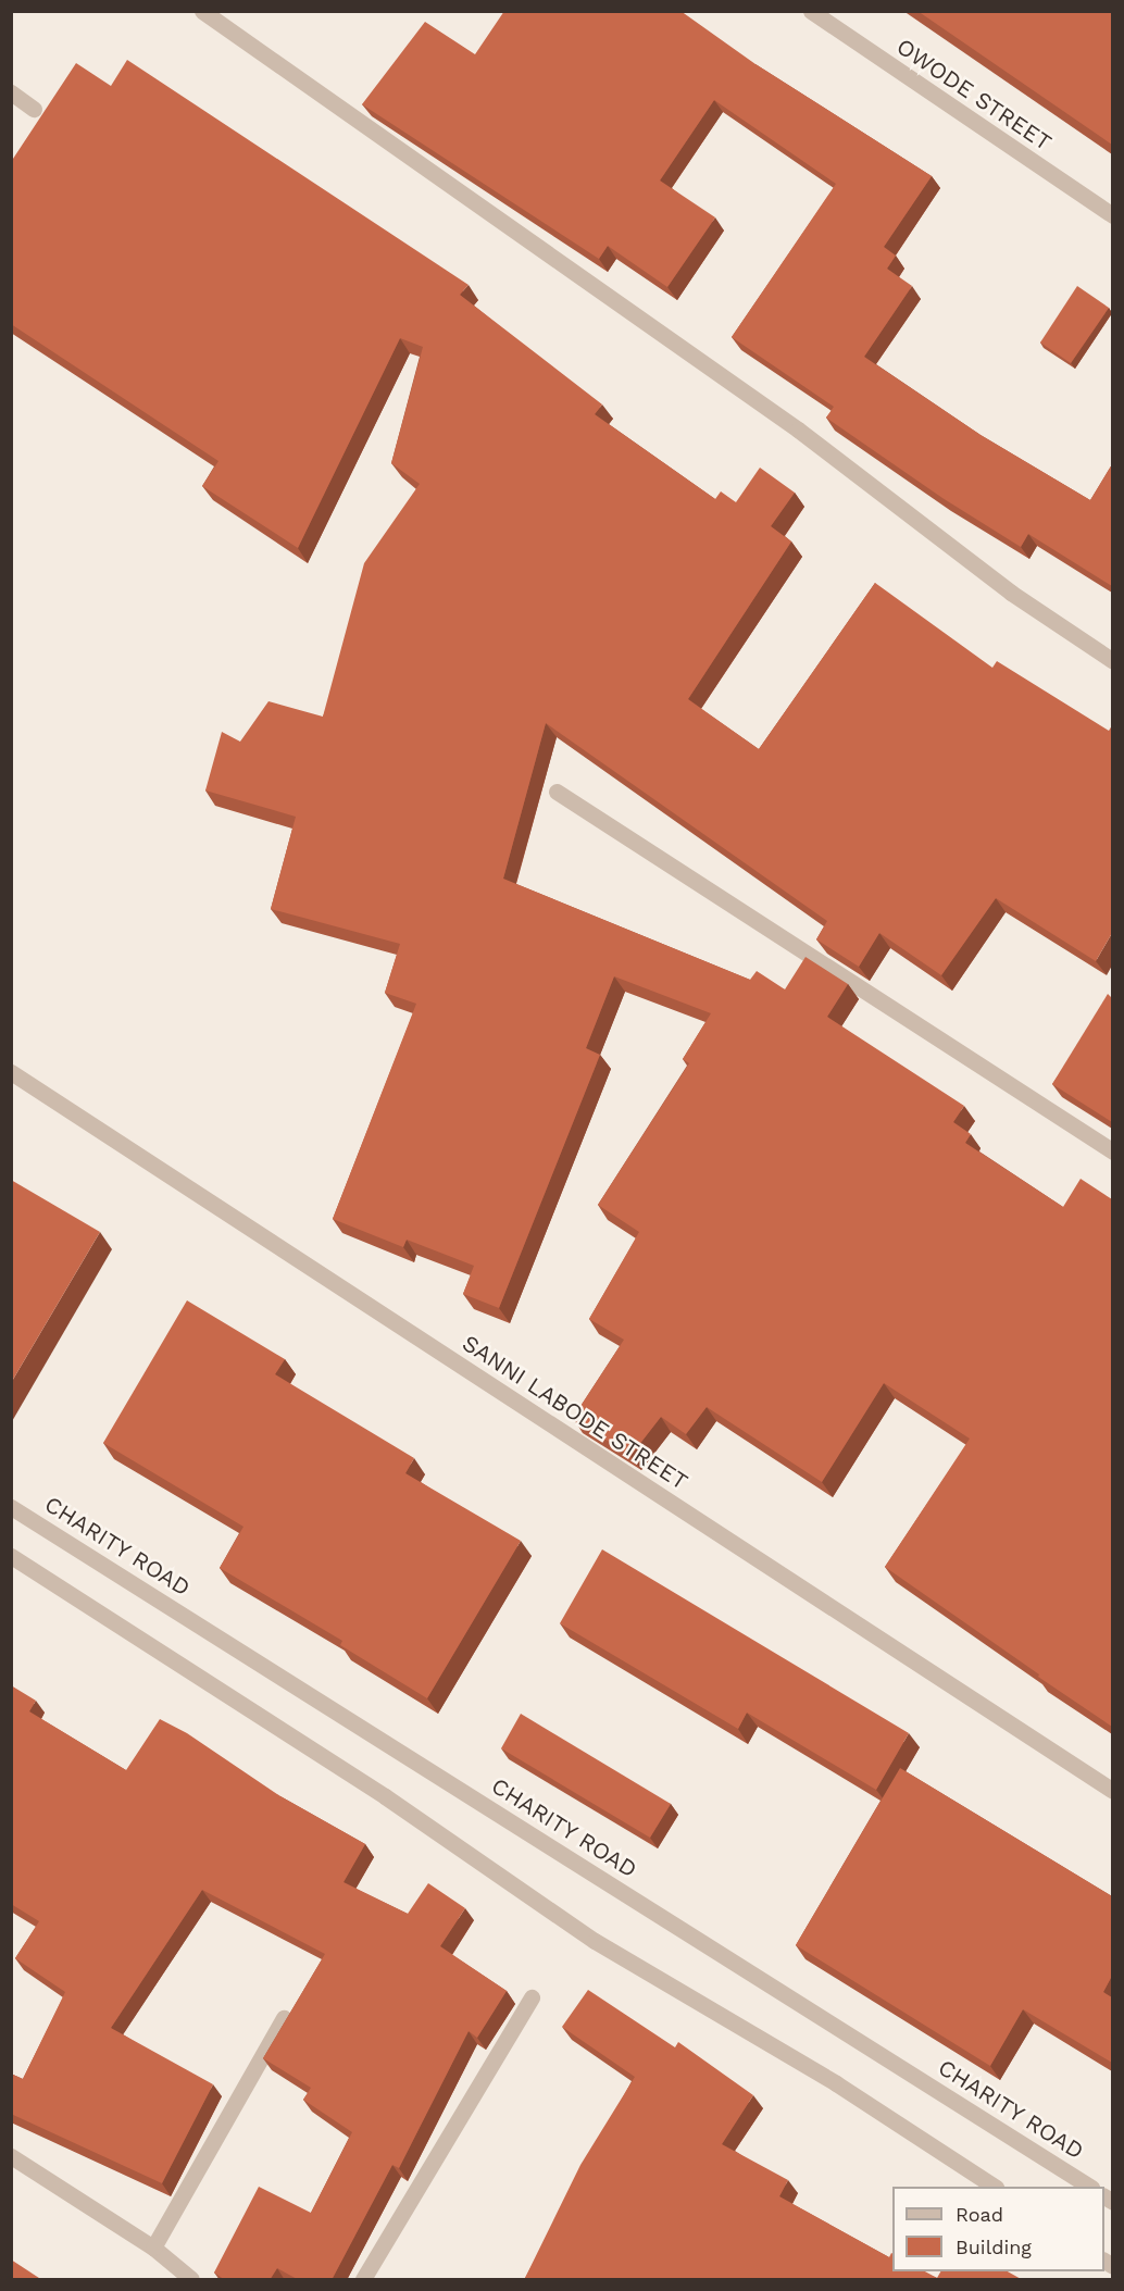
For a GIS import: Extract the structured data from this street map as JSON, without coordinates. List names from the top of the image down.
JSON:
{
  "streets": {
    "street": ["OWODE STREET", "SANNI LABODE STREET", "CHARITY ROAD"]
  },
  "legend": ["Road", "Building"]
}
